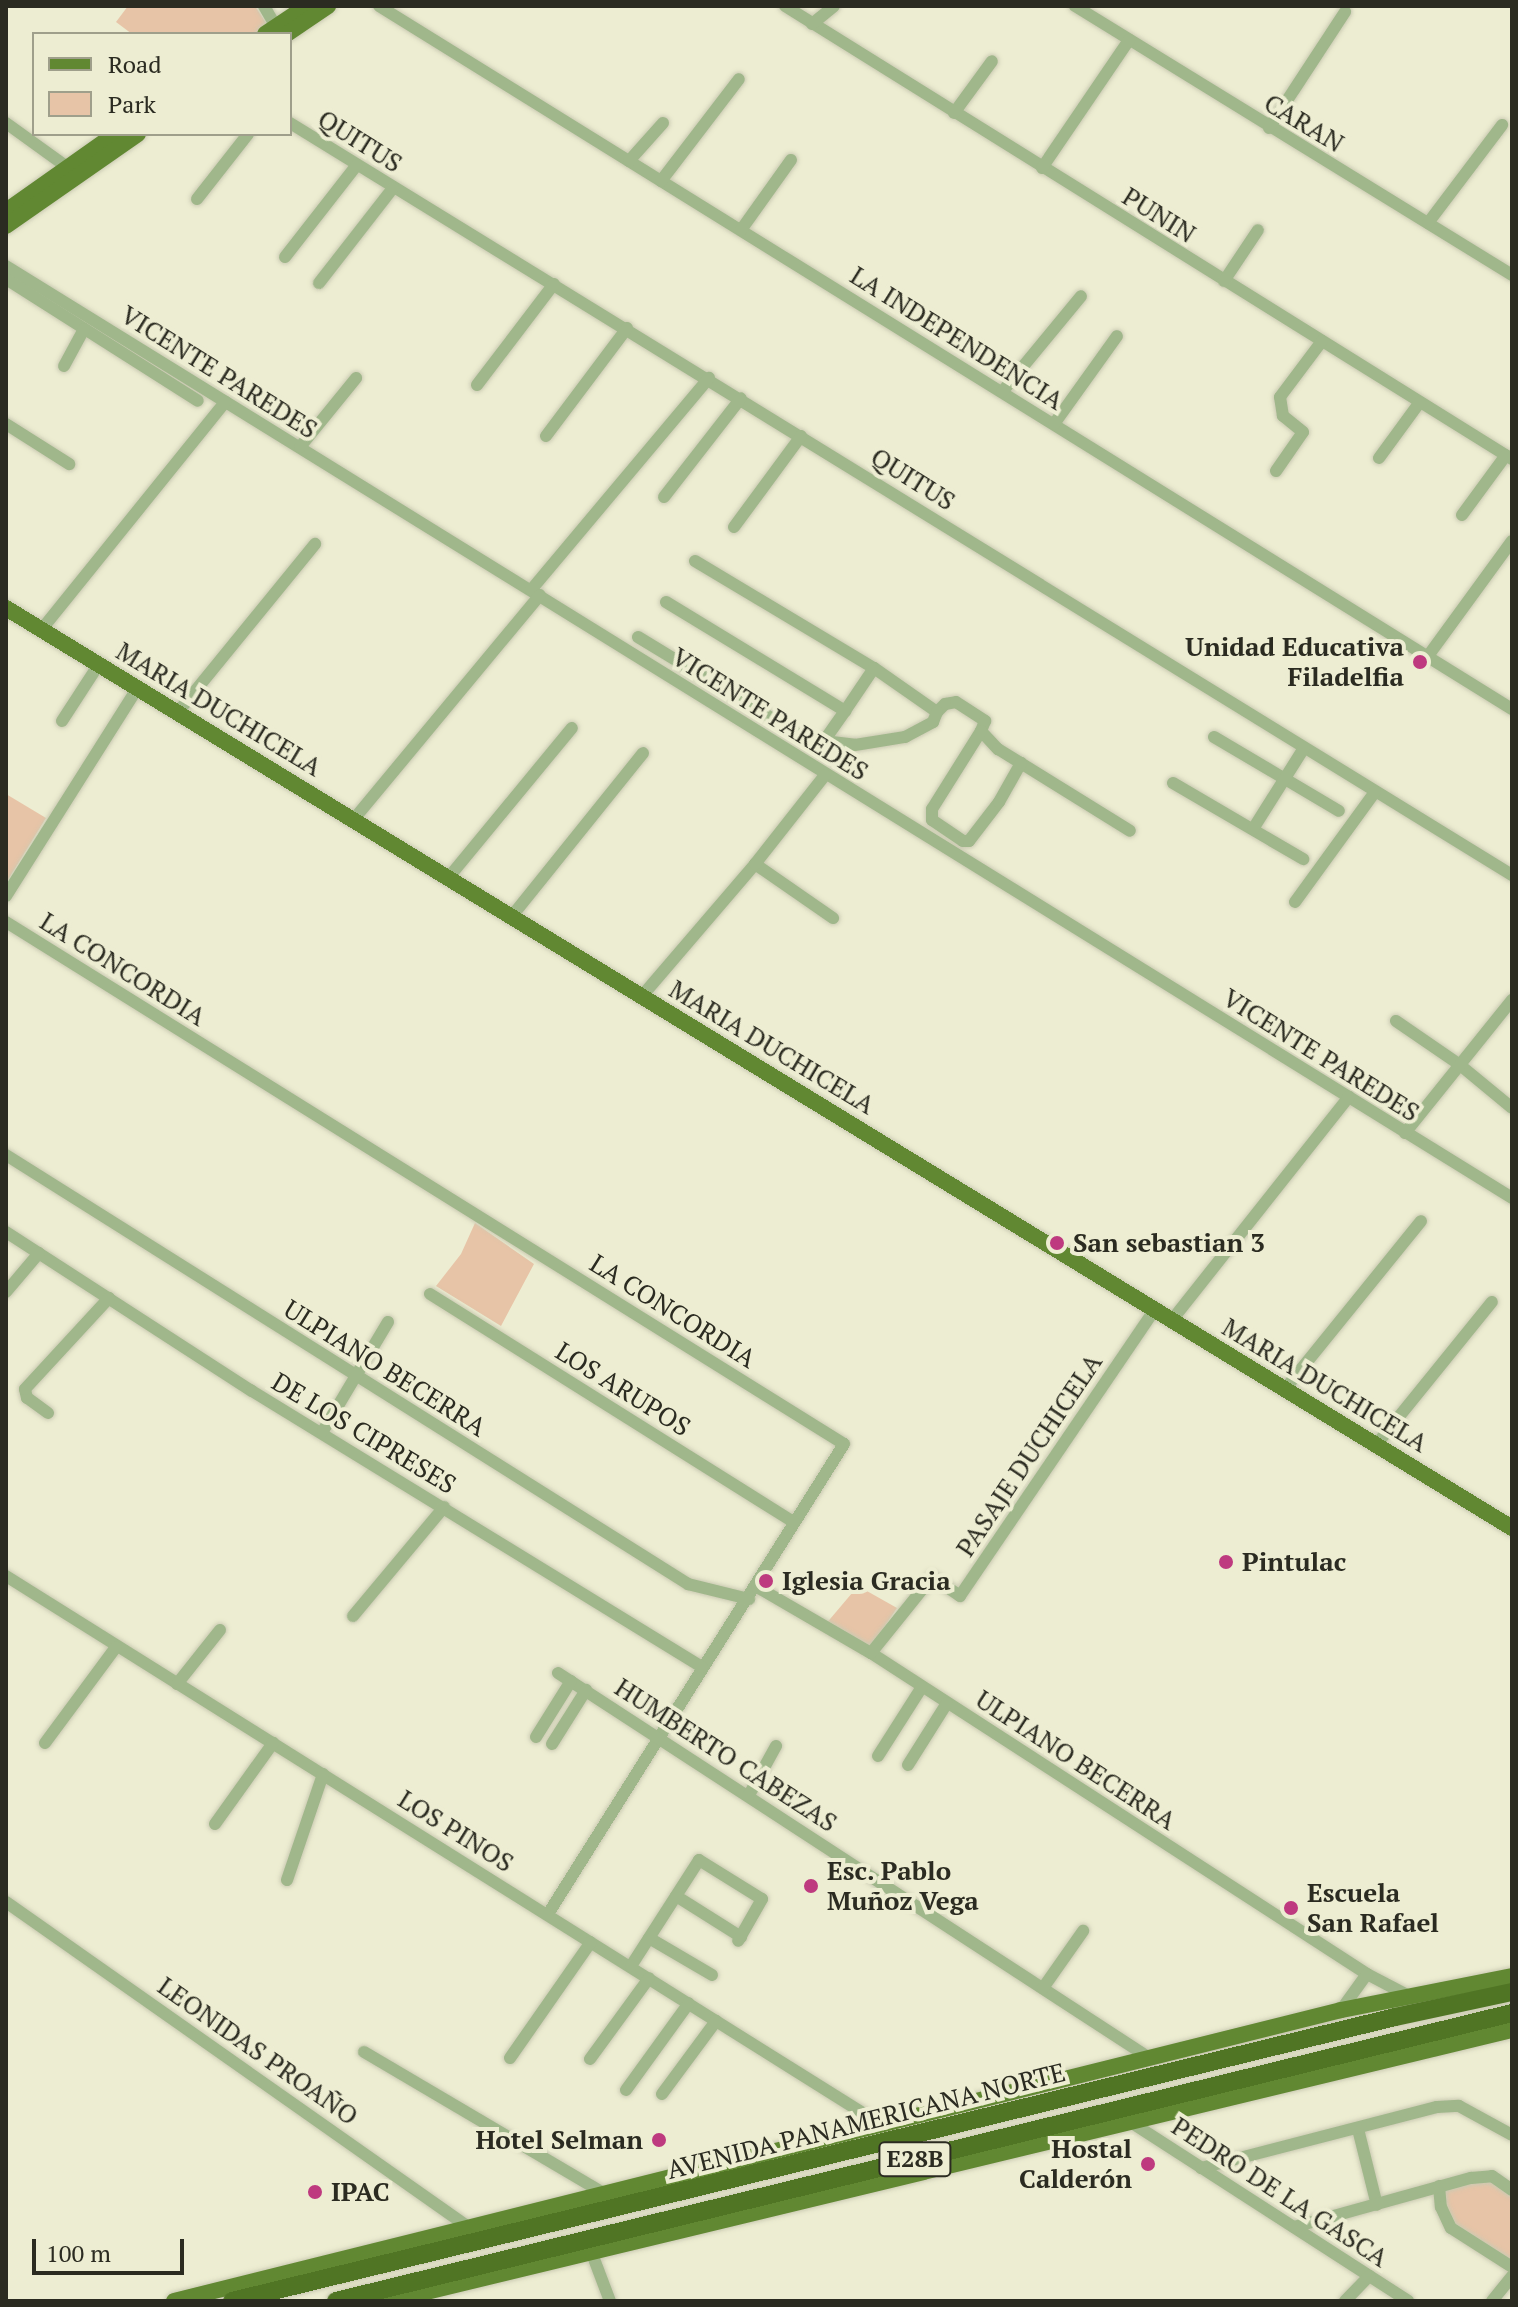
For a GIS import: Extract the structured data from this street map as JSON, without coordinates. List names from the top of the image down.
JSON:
{
  "streets": {
    "highway": ["AVENIDA PANAMERICANA NORTE", "E28B"],
    "main road": ["MARIA DUCHICELA"],
    "street": [
      "CARAN",
      "QUITUS",
      "PUNIN",
      "LA INDEPENDENCIA",
      "VICENTE PAREDES",
      "LA CONCORDIA",
      "ULPIANO BECERRA",
      "LOS ARUPOS",
      "DE LOS CIPRESES",
      "PASAJE DUCHICELA",
      "HUMBERTO CABEZAS",
      "LOS PINOS",
      "LEONIDAS PROAÑO",
      "PEDRO DE LA GASCA"
    ]
  },
  "crossings": [
    ["MARIA DUCHICELA", "PASAJE DUCHICELA"],
    ["LA CONCORDIA", "ULPIANO BECERRA"],
    ["LA CONCORDIA", "LOS ARUPOS"],
    ["LA CONCORDIA", "DE LOS CIPRESES"],
    ["LA CONCORDIA", "HUMBERTO CABEZAS"],
    ["LA CONCORDIA", "LOS PINOS"],
    ["ULPIANO BECERRA", "PASAJE DUCHICELA"],
    ["ULPIANO BECERRA", "AVENIDA PANAMERICANA NORTE"],
    ["HUMBERTO CABEZAS", "AVENIDA PANAMERICANA NORTE"],
    ["LOS PINOS", "AVENIDA PANAMERICANA NORTE"],
    ["LEONIDAS PROAÑO", "AVENIDA PANAMERICANA NORTE"],
    ["AVENIDA PANAMERICANA NORTE", "PEDRO DE LA GASCA"]
  ],
  "places": [
    "Unidad Educativa Filadelfia",
    "San sebastian 3",
    "Pintulac",
    "Iglesia Gracia",
    "Esc. Pablo Muñoz Vega",
    "Escuela San Rafael",
    "Hotel Selman",
    "Hostal Calderón",
    "IPAC"
  ],
  "legend": ["Road", "Park"],
  "scale_bar": "100 m"
}
